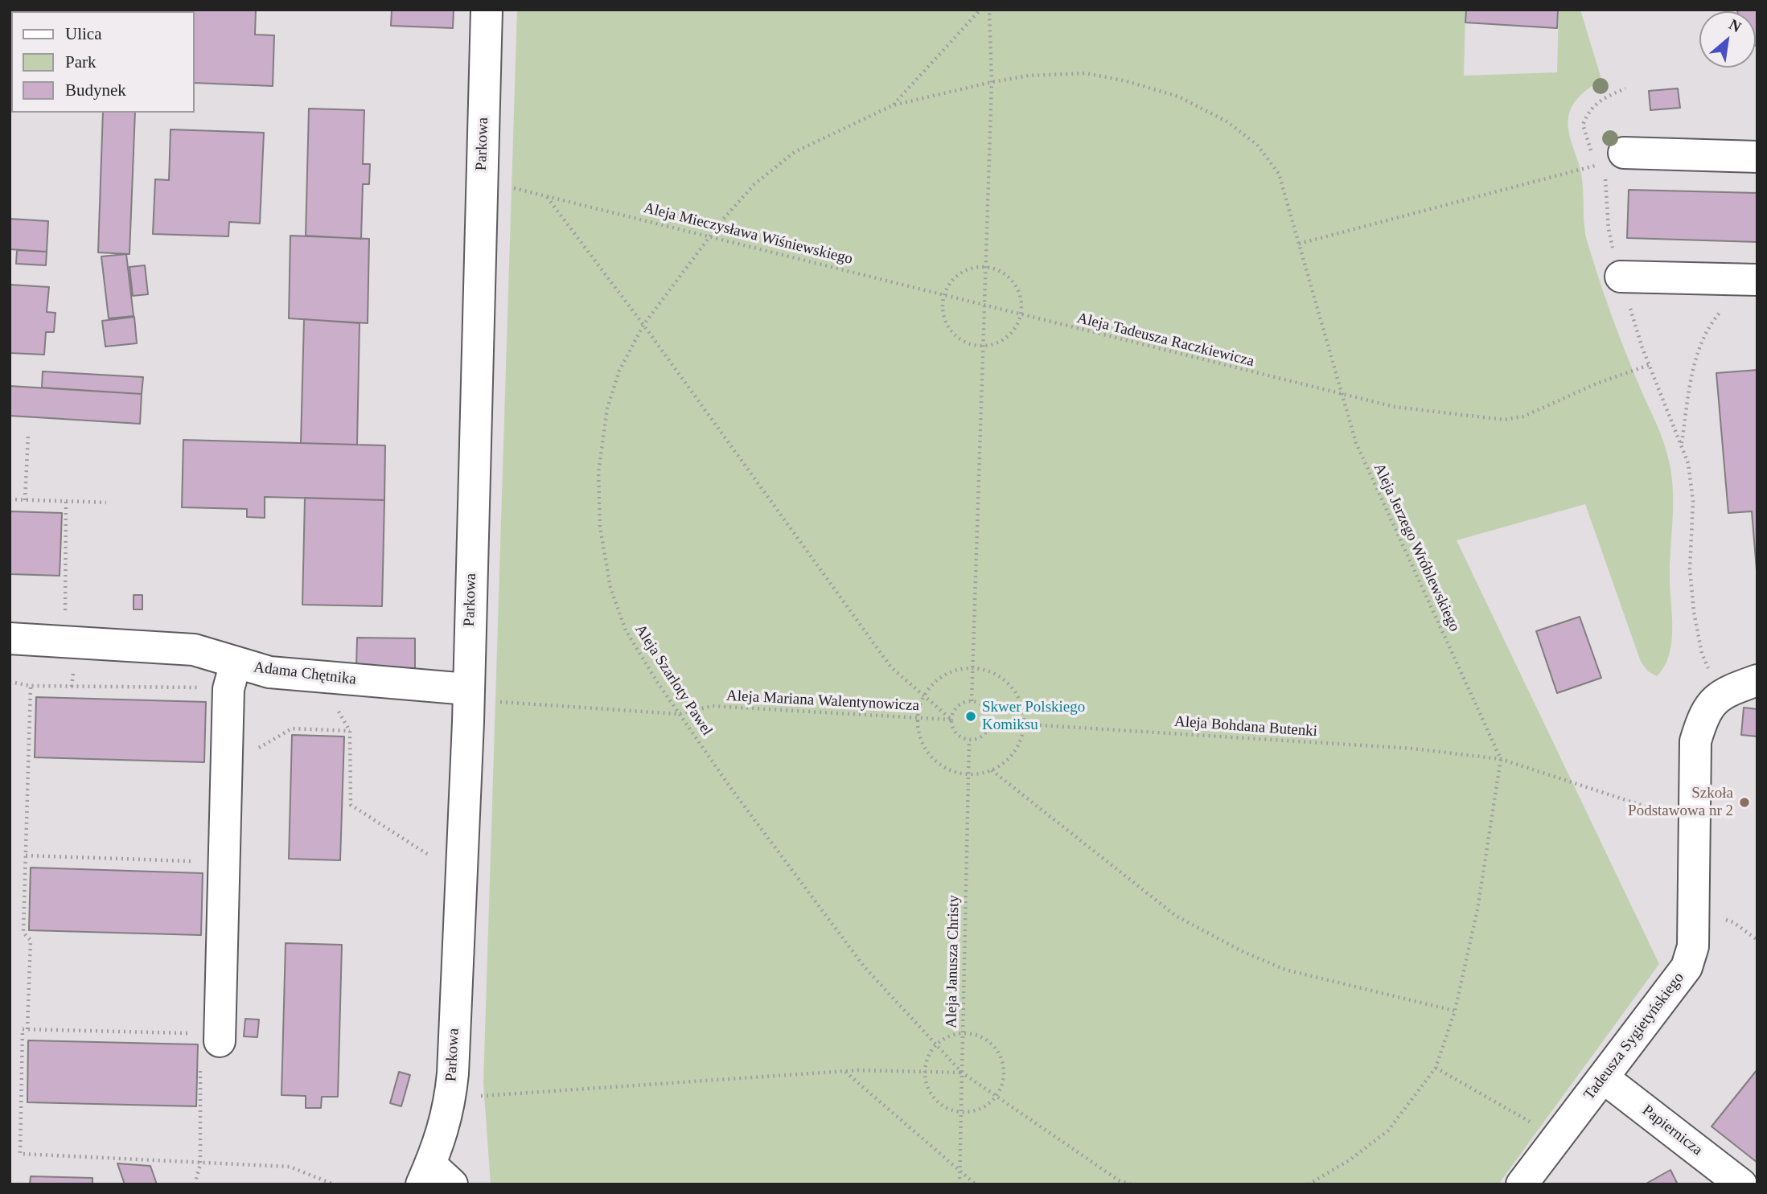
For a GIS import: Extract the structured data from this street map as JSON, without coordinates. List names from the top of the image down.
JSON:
{
  "streets": {
    "street": [
      "Parkowa",
      "Adama Chętnika",
      "Tadeusza Sygietyńskiego",
      "Papiernicza"
    ],
    "path": [
      "Aleja Mieczysława Wiśniewskiego",
      "Aleja Tadeusza Raczkiewicza",
      "Aleja Jerzego Wróblewskiego",
      "Aleja Szarloty Pawel",
      "Aleja Mariana Walentynowicza",
      "Aleja Bohdana Butenki",
      "Aleja Janusza Christy"
    ]
  },
  "crossings": [
    ["Parkowa", "Adama Chętnika"],
    ["Parkowa", "Aleja Mariana Walentynowicza"],
    ["Aleja Mieczysława Wiśniewskiego", "Aleja Tadeusza Raczkiewicza"],
    ["Aleja Mieczysława Wiśniewskiego", "Aleja Szarloty Pawel"],
    ["Aleja Tadeusza Raczkiewicza", "Aleja Jerzego Wróblewskiego"],
    ["Aleja Jerzego Wróblewskiego", "Aleja Szarloty Pawel"],
    ["Aleja Jerzego Wróblewskiego", "Aleja Bohdana Butenki"],
    ["Adama Chętnika", "Aleja Mariana Walentynowicza"],
    ["Aleja Szarloty Pawel", "Aleja Mariana Walentynowicza"],
    ["Aleja Szarloty Pawel", "Aleja Janusza Christy"],
    ["Aleja Mariana Walentynowicza", "Aleja Bohdana Butenki"],
    ["Aleja Mariana Walentynowicza", "Aleja Janusza Christy"],
    ["Aleja Bohdana Butenki", "Aleja Janusza Christy"],
    ["Aleja Bohdana Butenki", "Tadeusza Sygietyńskiego"],
    ["Tadeusza Sygietyńskiego", "Papiernicza"]
  ],
  "places": ["Skwer Polskiego Komiksu", "Szkoła Podstawowa nr 2"],
  "legend": ["Ulica", "Park", "Budynek"],
  "north": "top right"
}
